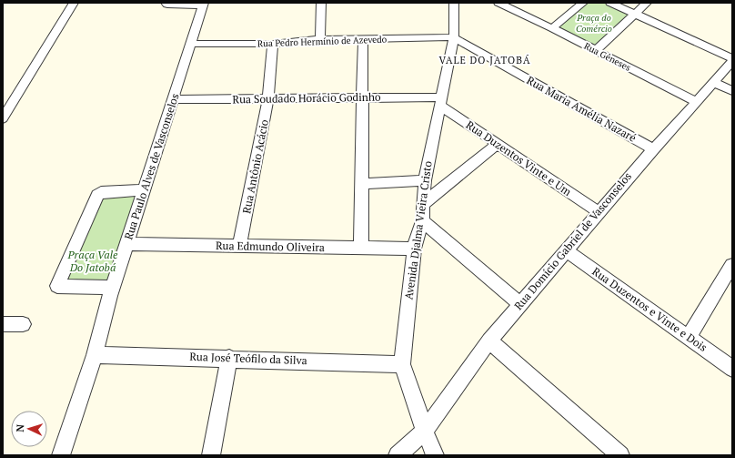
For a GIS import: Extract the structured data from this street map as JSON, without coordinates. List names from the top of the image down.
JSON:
{
  "streets": {
    "street": [
      "Rua Pedro Hermínio de Azevedo",
      "Rua Gêneses",
      "Rua Soudado Horácio Godinho",
      "Rua Maria Amélia Nazaré",
      "Rua Duzentos Vinte e Um",
      "Rua Paulo Alves de Vasconselos",
      "Rua Antônio Acácio",
      "Avenida Djalma Vieira Cristo",
      "Rua Domício Gabriel de Vasconselos",
      "Rua Edmundo Oliveira",
      "Rua Duzentos e Vinte e Dois",
      "Rua José Teófilo da Silva"
    ]
  },
  "crossings": [
    ["Rua Pedro Hermínio de Azevedo", "Rua Maria Amélia Nazaré"],
    ["Rua Pedro Hermínio de Azevedo", "Rua Paulo Alves de Vasconselos"],
    ["Rua Pedro Hermínio de Azevedo", "Rua Antônio Acácio"],
    ["Rua Pedro Hermínio de Azevedo", "Avenida Djalma Vieira Cristo"],
    ["Rua Gêneses", "Rua Domício Gabriel de Vasconselos"],
    ["Rua Soudado Horácio Godinho", "Rua Duzentos Vinte e Um"],
    ["Rua Soudado Horácio Godinho", "Rua Paulo Alves de Vasconselos"],
    ["Rua Soudado Horácio Godinho", "Rua Antônio Acácio"],
    ["Rua Soudado Horácio Godinho", "Avenida Djalma Vieira Cristo"],
    ["Rua Maria Amélia Nazaré", "Avenida Djalma Vieira Cristo"],
    ["Rua Maria Amélia Nazaré", "Rua Domício Gabriel de Vasconselos"],
    ["Rua Duzentos Vinte e Um", "Avenida Djalma Vieira Cristo"],
    ["Rua Duzentos Vinte e Um", "Rua Domício Gabriel de Vasconselos"],
    ["Rua Paulo Alves de Vasconselos", "Rua Edmundo Oliveira"],
    ["Rua Paulo Alves de Vasconselos", "Rua José Teófilo da Silva"],
    ["Rua Antônio Acácio", "Rua Edmundo Oliveira"],
    ["Avenida Djalma Vieira Cristo", "Rua Domício Gabriel de Vasconselos"],
    ["Avenida Djalma Vieira Cristo", "Rua Edmundo Oliveira"],
    ["Avenida Djalma Vieira Cristo", "Rua José Teófilo da Silva"],
    ["Rua Domício Gabriel de Vasconselos", "Rua Duzentos e Vinte e Dois"]
  ],
  "districts": ["VALE DO JATOBÁ"],
  "parks": ["Praça do Comércio", "Praça Vale Do Jatobá"],
  "north": "left"
}
